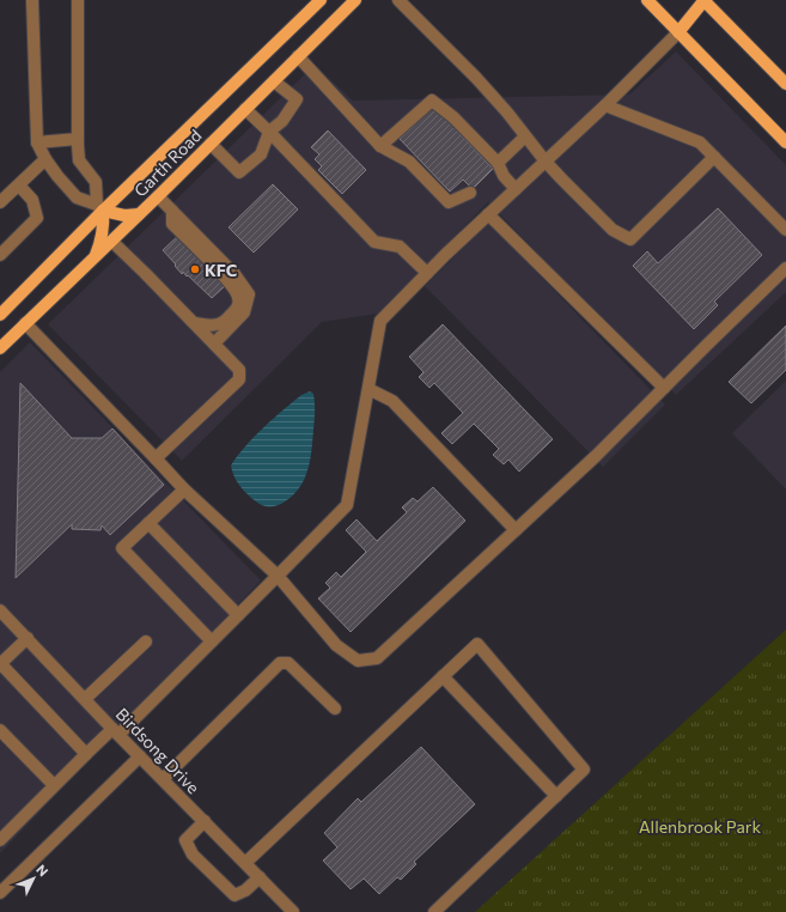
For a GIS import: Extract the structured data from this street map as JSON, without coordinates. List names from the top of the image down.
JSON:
{
  "streets": {
    "main road": ["Garth Road"],
    "street": ["Birdsong Drive"]
  },
  "parks": ["Allenbrook Park"],
  "places": ["KFC"],
  "north": "top right"
}
